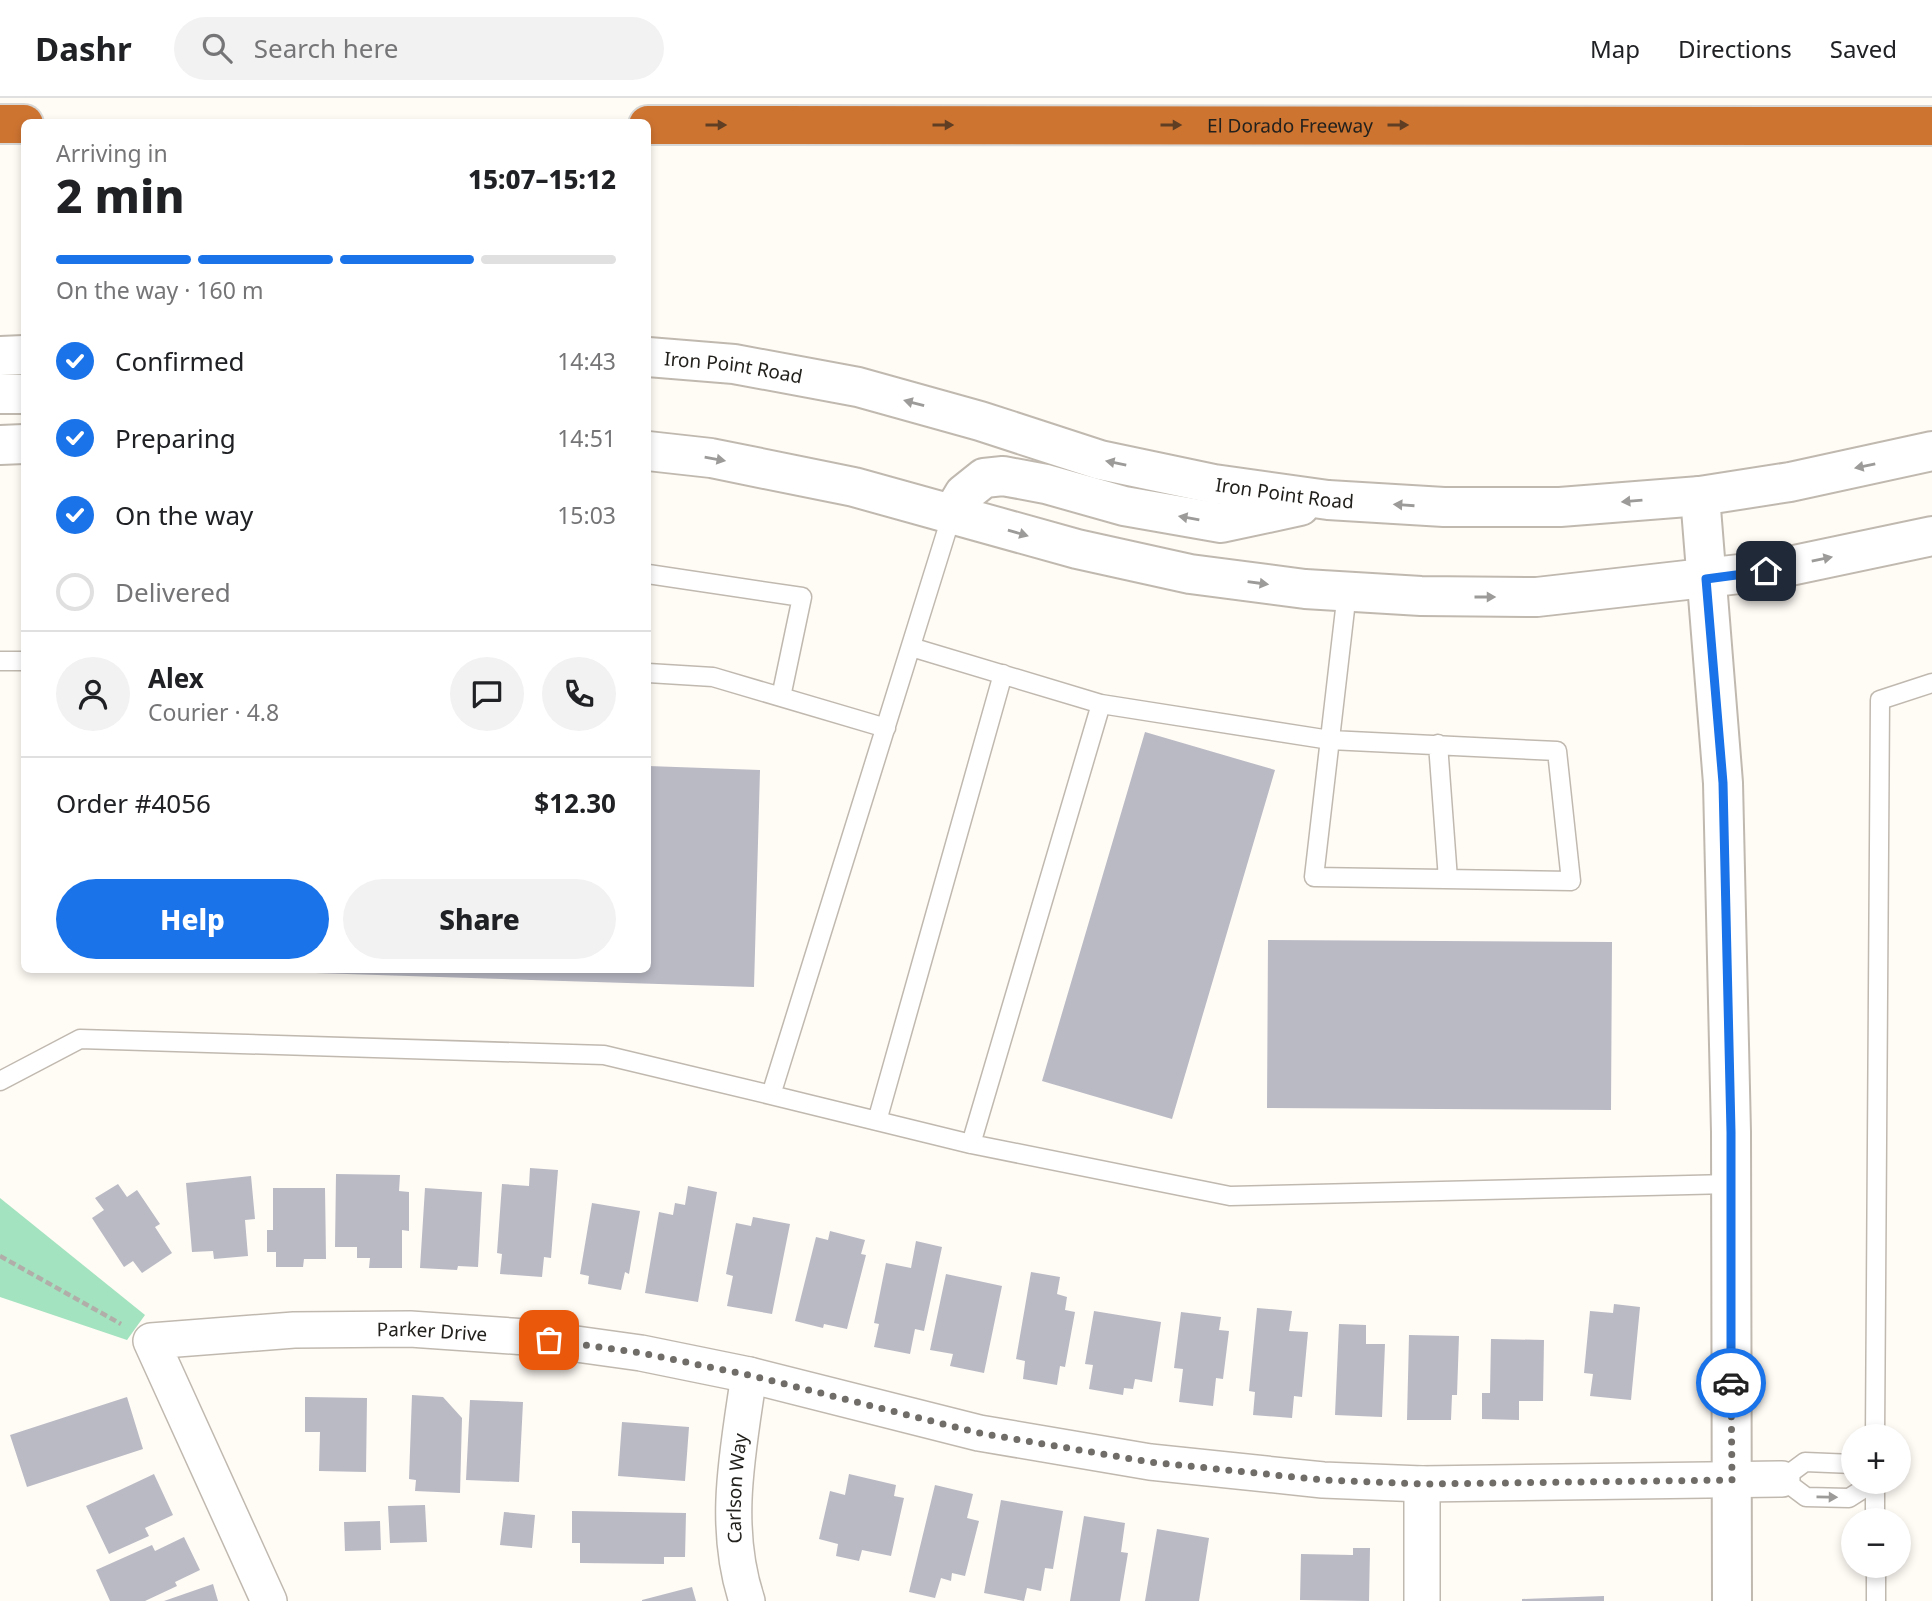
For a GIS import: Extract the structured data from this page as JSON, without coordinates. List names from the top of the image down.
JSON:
{
  "streets": {
    "highway": ["El Dorado Freeway"],
    "main road": ["Iron Point Road"],
    "street": ["Parker Drive", "Carlson Way"]
  },
  "crossings": [
    ["Parker Drive", "Carlson Way"]
  ],
  "one_way": ["El Dorado Freeway"],
  "page": {
    "header": "Dashr",
    "search": "Search here",
    "nav": ["Map", "Directions", "Saved"],
    "heading": ["2 min", "Arriving in", "15:07–15:12"],
    "panel": [
      "Alex",
      "Courier · 4.8",
      "Order #4056",
      "$12.30"
    ],
    "bar": "On the way · 160 m",
    "list": [
      ["Confirmed", "14:43"],
      ["Preparing", "14:51"],
      ["On the way", "15:03"],
      "Delivered"
    ],
    "buttons": ["Help", "Share"],
    "map_buttons": ["+", "−"]
  }
}
